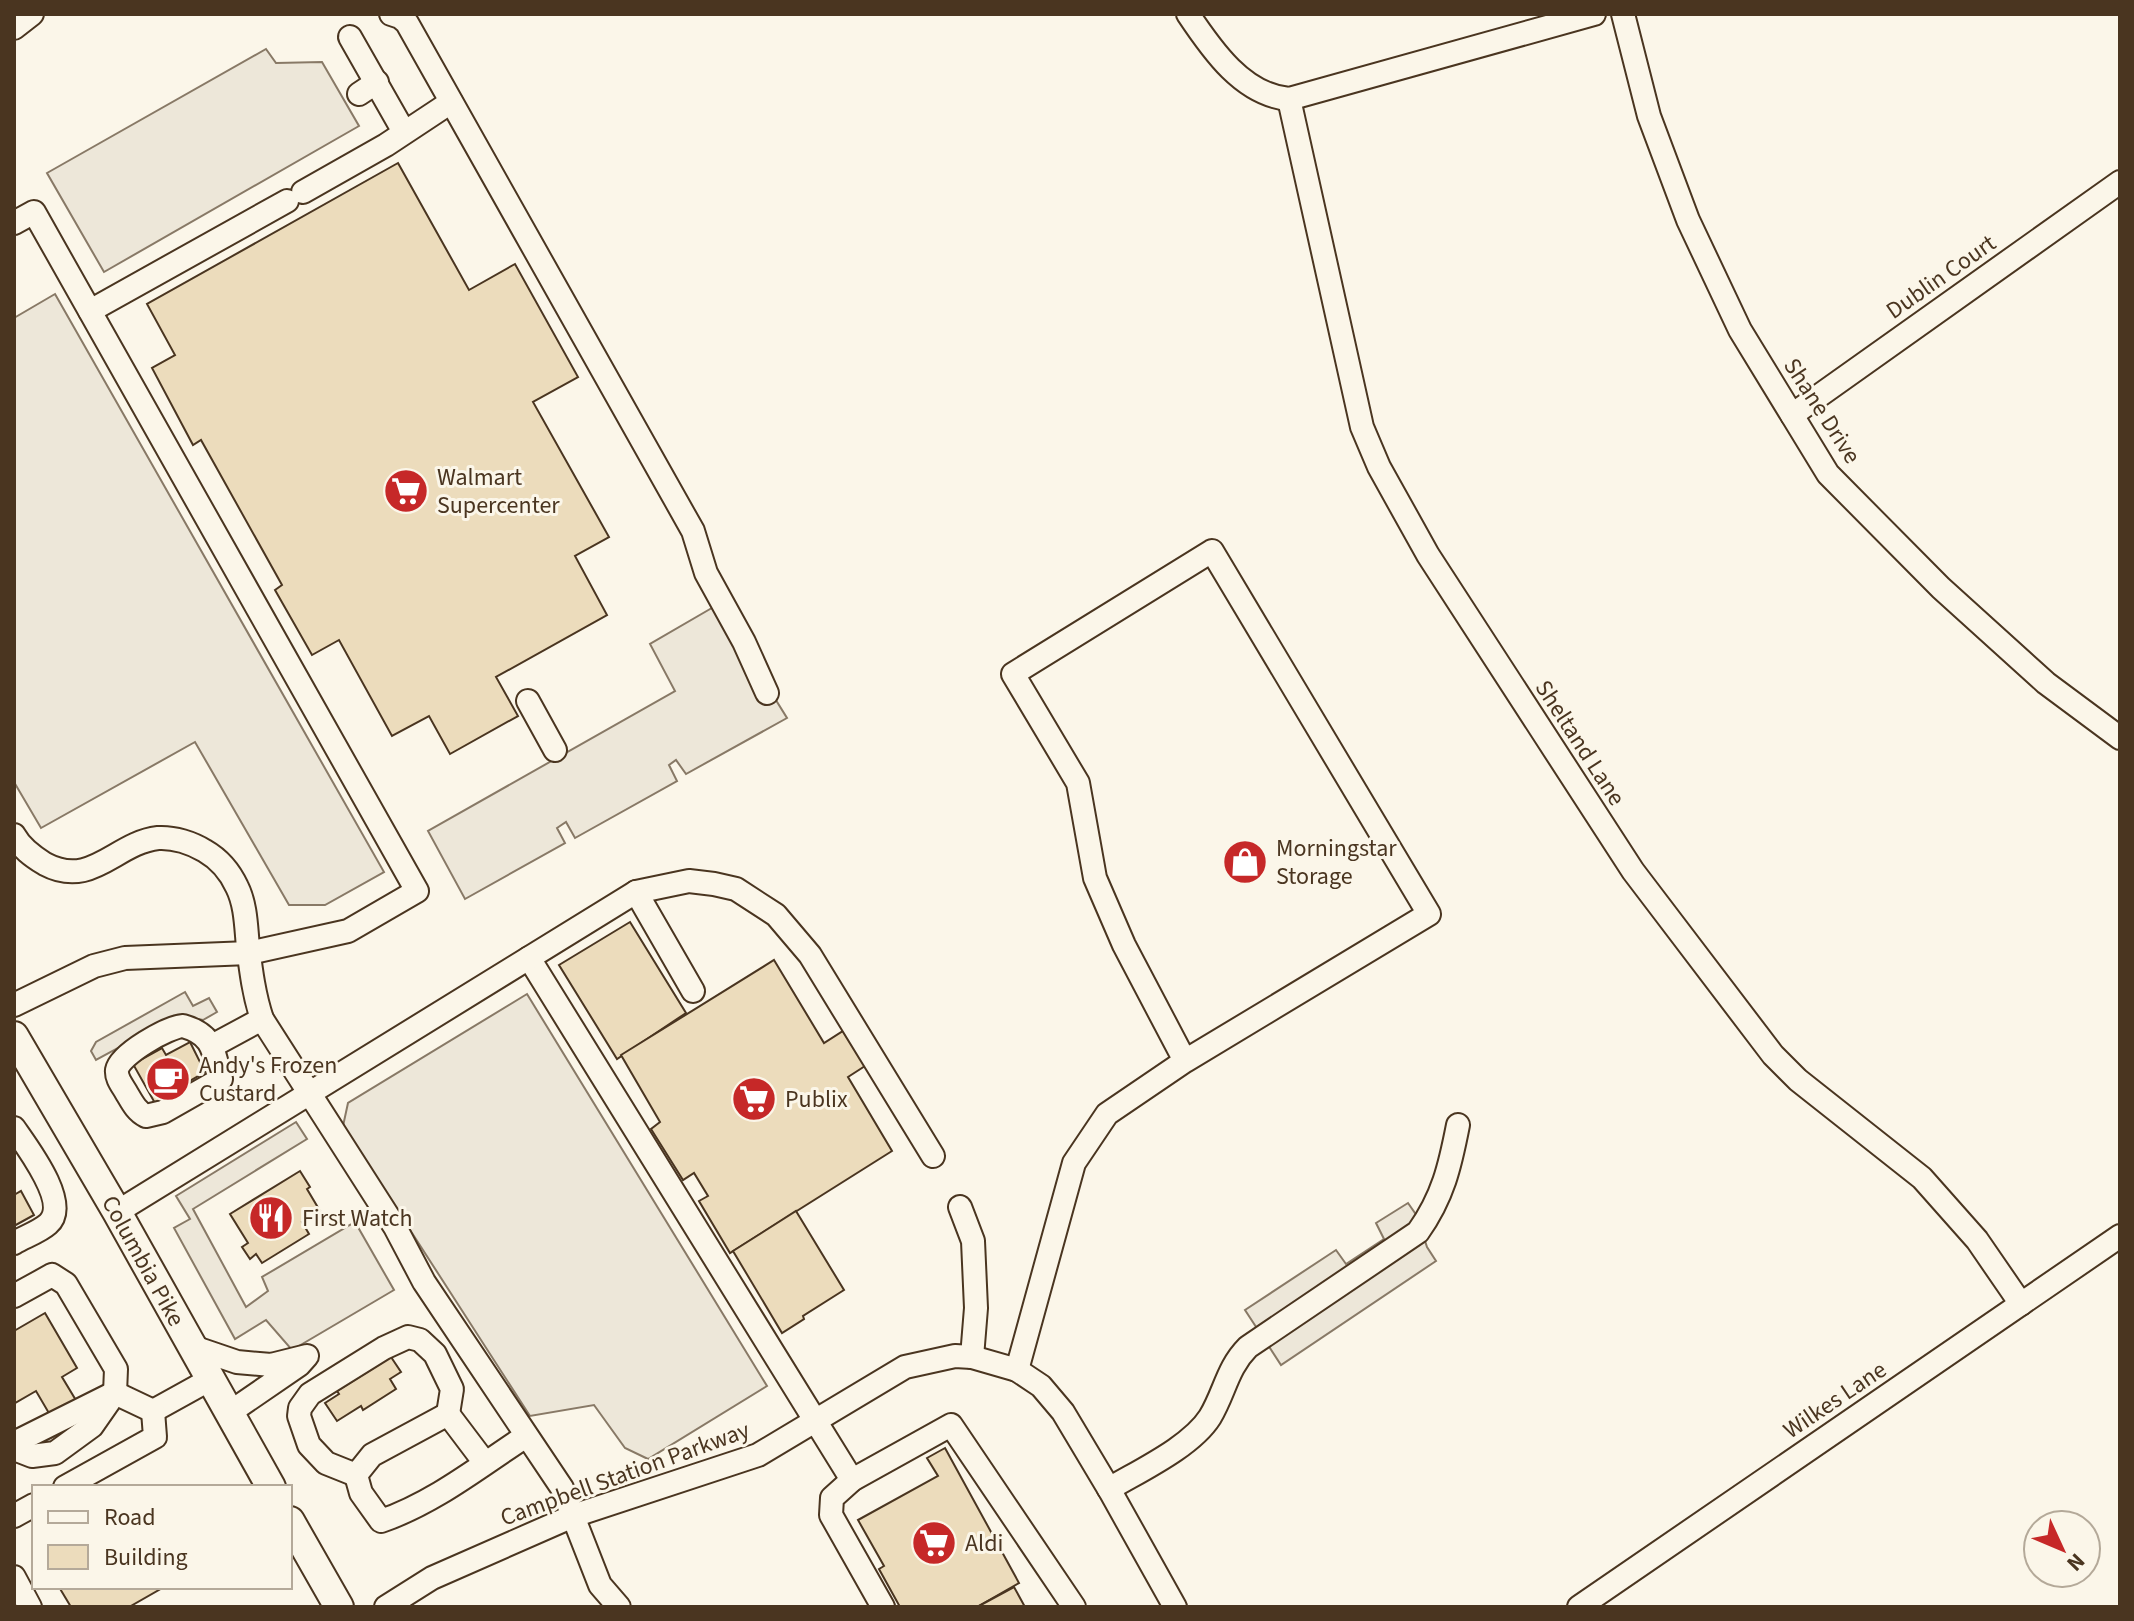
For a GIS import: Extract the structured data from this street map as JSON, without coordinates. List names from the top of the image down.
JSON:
{
  "streets": {
    "main road": ["Columbia Pike"],
    "street": [
      "Dublin Court",
      "Shane Drive",
      "Sheltand Lane",
      "Wilkes Lane",
      "Campbell Station Parkway"
    ]
  },
  "crossings": [
    ["Dublin Court", "Shane Drive"],
    ["Sheltand Lane", "Wilkes Lane"]
  ],
  "places": {
    "supermarket": ["Walmart Supercenter", "Publix", "Aldi"],
    "shop": ["Morningstar Storage"],
    "cafe": ["Andy's Frozen Custard"],
    "restaurant": ["First Watch"]
  },
  "legend": ["Road", "Building"],
  "north": "bottom right"
}
